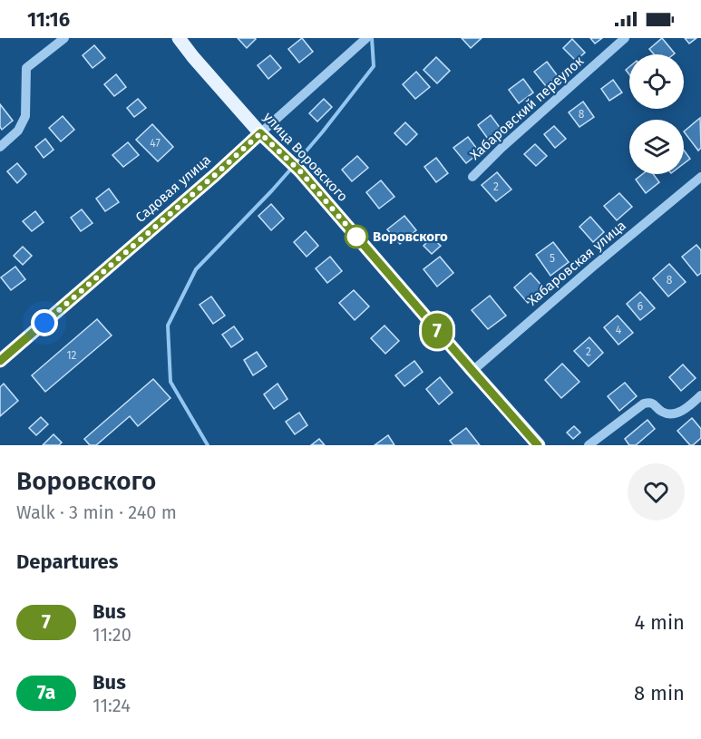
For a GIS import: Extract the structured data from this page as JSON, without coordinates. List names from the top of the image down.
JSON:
{
  "streets": {
    "main road": ["улица Воровского", "Садовая улица"],
    "street": ["Хабаровский переулок", "Хабаровская улица"]
  },
  "crossings": [
    ["улица Воровского", "Садовая улица"],
    ["улица Воровского", "Хабаровская улица"]
  ],
  "places": ["Воровского"],
  "lines": ["bus line 7"],
  "house_numbers": [
    "8",
    "47",
    "2",
    "5",
    "8",
    "6",
    "4",
    "2",
    "12"
  ],
  "page": {
    "status": "11:16",
    "on_map": "7",
    "heading": [
      ["Воровского", "Walk · 3 min · 240 m"],
      "Departures"
    ],
    "list": [
      {
        "mark": "7",
        "name": "Bus",
        "note": "11:20",
        "value": "4 min"
      },
      {
        "mark": "7а",
        "name": "Bus",
        "note": "11:24",
        "value": "8 min"
      }
    ]
  }
}
